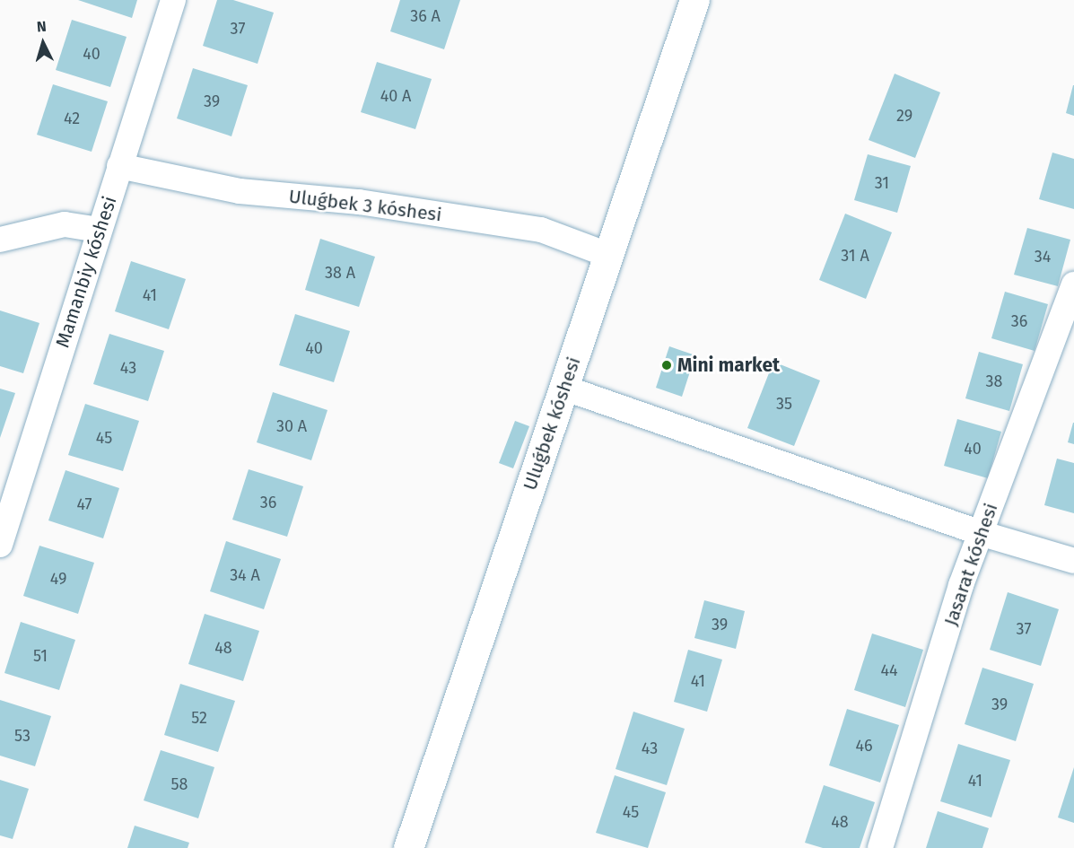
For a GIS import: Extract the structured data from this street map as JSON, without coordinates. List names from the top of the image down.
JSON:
{
  "streets": {
    "street": [
      "Uluǵbek 3 kóshesi",
      "Mamanbiy kóshesi",
      "Uluǵbek kóshesi",
      "Jasarat kóshesi"
    ]
  },
  "crossings": [
    ["Uluǵbek 3 kóshesi", "Mamanbiy kóshesi"],
    ["Uluǵbek 3 kóshesi", "Uluǵbek kóshesi"]
  ],
  "places": ["Mini market"],
  "house_numbers": [
    "36 А",
    "37",
    "40",
    "40 А",
    "39",
    "29",
    "42",
    "31",
    "31 А",
    "34",
    "38 А",
    "41",
    "36",
    "40",
    "43",
    "38",
    "35",
    "30 А",
    "45",
    "40",
    "36",
    "47",
    "34 А",
    "49",
    "39",
    "37",
    "48",
    "51",
    "44",
    "41",
    "39",
    "52",
    "53",
    "46",
    "43",
    "41",
    "58",
    "45",
    "48"
  ],
  "north": "top"
}
